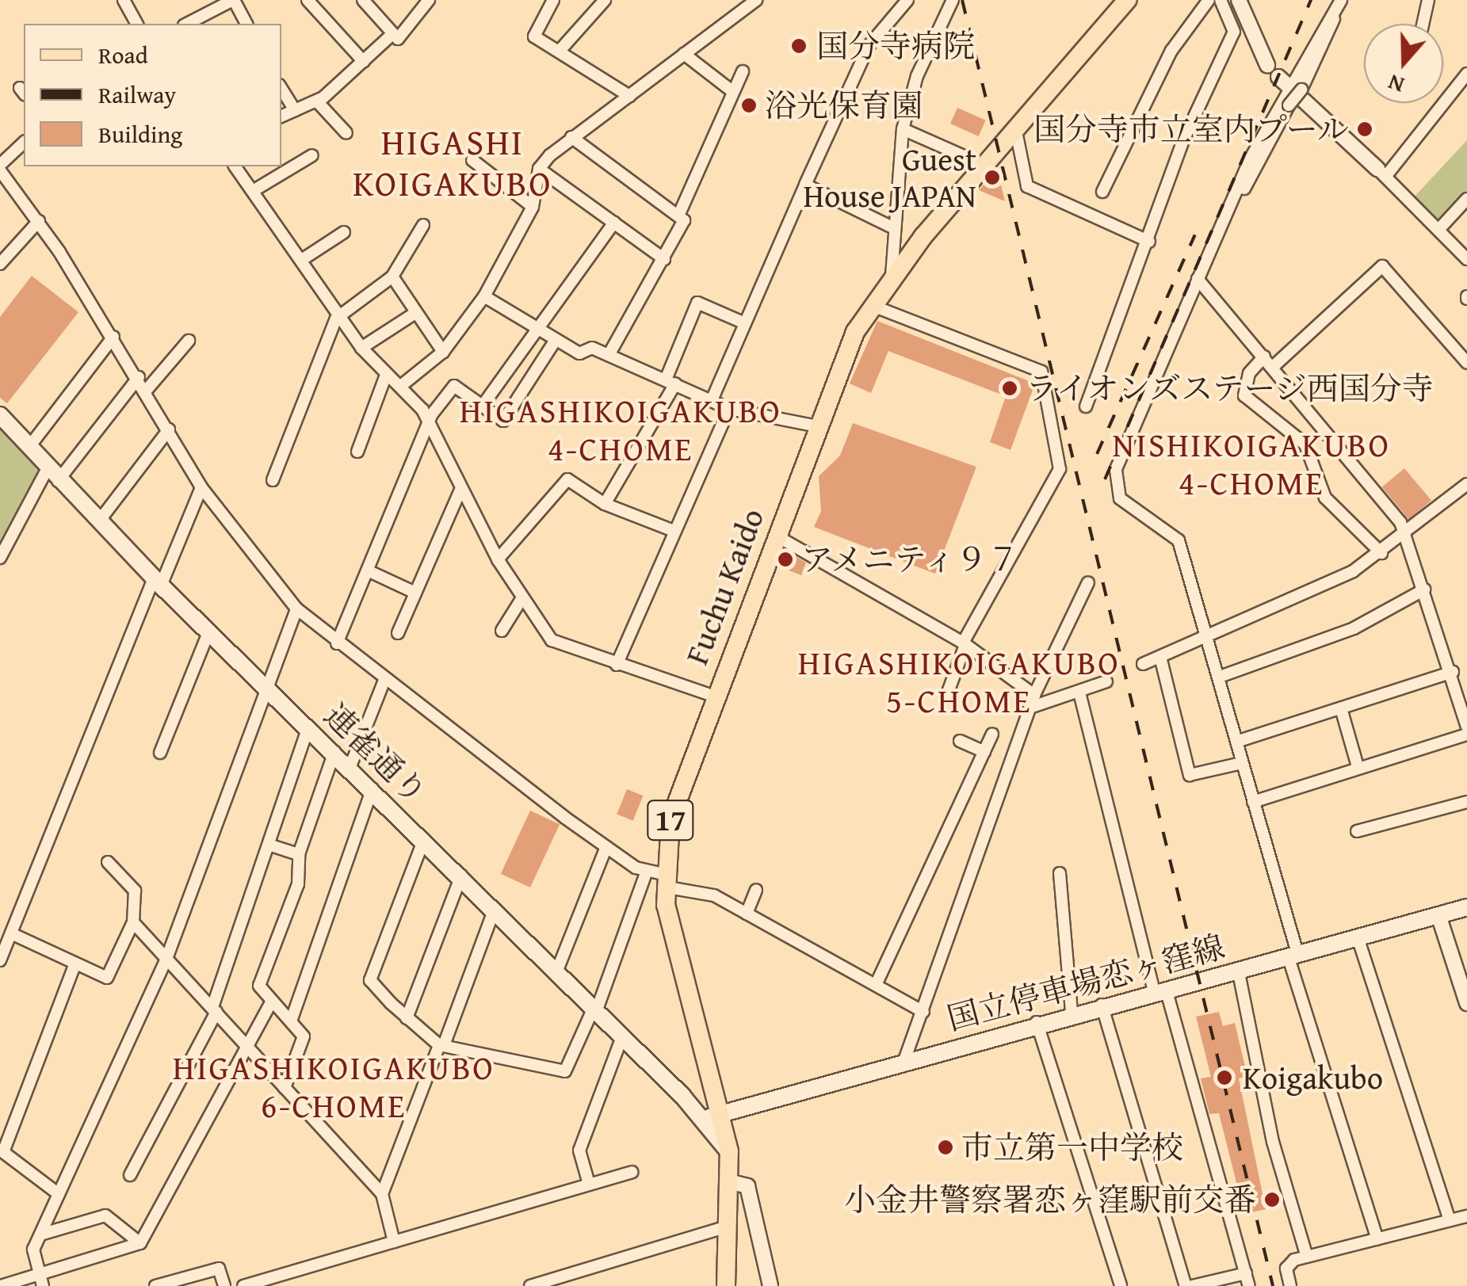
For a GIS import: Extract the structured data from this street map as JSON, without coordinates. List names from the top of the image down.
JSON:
{
  "streets": {
    "main road": [
      "Fuchu Kaido",
      "連雀通り",
      "17",
      "国立停車場恋ヶ窪線"
    ]
  },
  "crossings": [
    ["Fuchu Kaido", "連雀通り"],
    ["Fuchu Kaido", "国立停車場恋ヶ窪線"]
  ],
  "districts": [
    "HIGASHI KOIGAKUBO",
    "HIGASHIKOIGAKUBO 4-CHOME",
    "NISHIKOIGAKUBO 4-CHOME",
    "HIGASHIKOIGAKUBO 5-CHOME",
    "HIGASHIKOIGAKUBO 6-CHOME"
  ],
  "places": [
    "国分寺病院",
    "浴光保育園",
    "国分寺市立室内プール",
    "Guest House JAPAN",
    "ライオンズステージ西国分寺",
    "アメニティ９７",
    "Koigakubo",
    "市立第一中学校",
    "小金井警察署恋ヶ窪駅前交番"
  ],
  "legend": ["Road", "Railway", "Building"],
  "north": "bottom"
}
